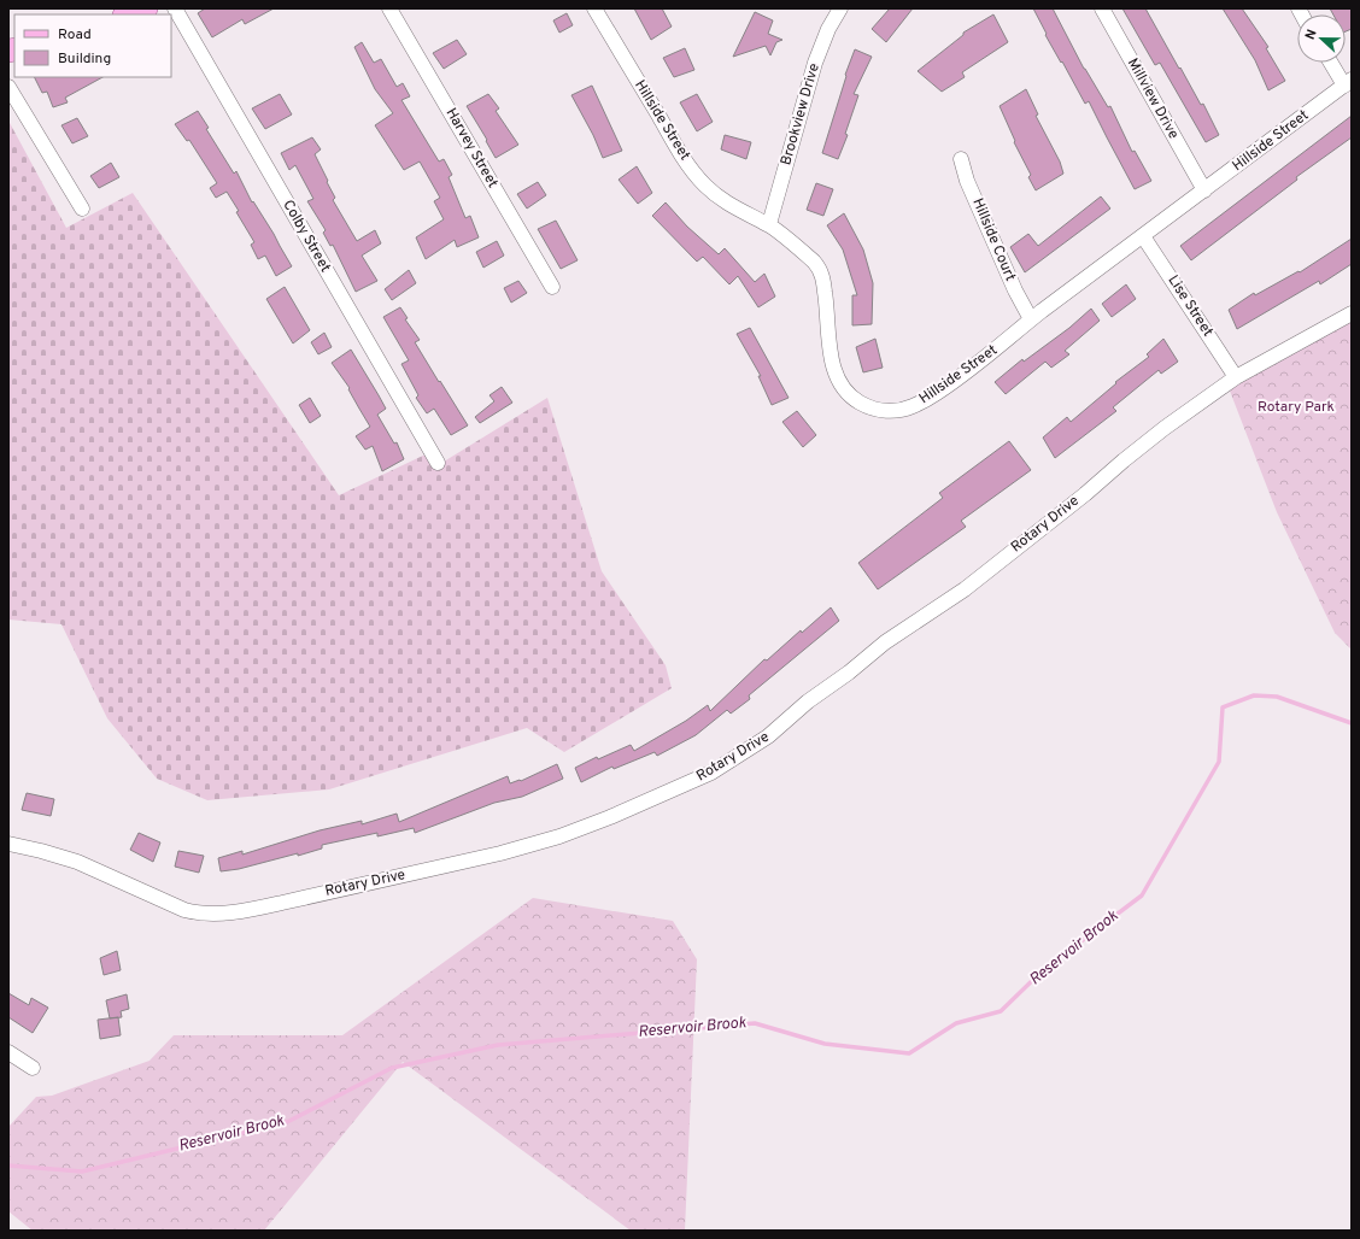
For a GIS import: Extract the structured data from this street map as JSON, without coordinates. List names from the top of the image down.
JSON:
{
  "streets": {
    "street": [
      "Millview Drive",
      "Brookview Drive",
      "Hillside Street",
      "Harvey Street",
      "Colby Street",
      "Hillside Court",
      "Lise Street",
      "Rotary Drive"
    ]
  },
  "crossings": [
    ["Millview Drive", "Hillside Street"],
    ["Brookview Drive", "Hillside Street"],
    ["Hillside Street", "Hillside Court"],
    ["Hillside Street", "Lise Street"],
    ["Lise Street", "Rotary Drive"]
  ],
  "water": ["Reservoir Brook"],
  "parks": ["Rotary Park"],
  "legend": ["Road", "Building"],
  "north": "left"
}
